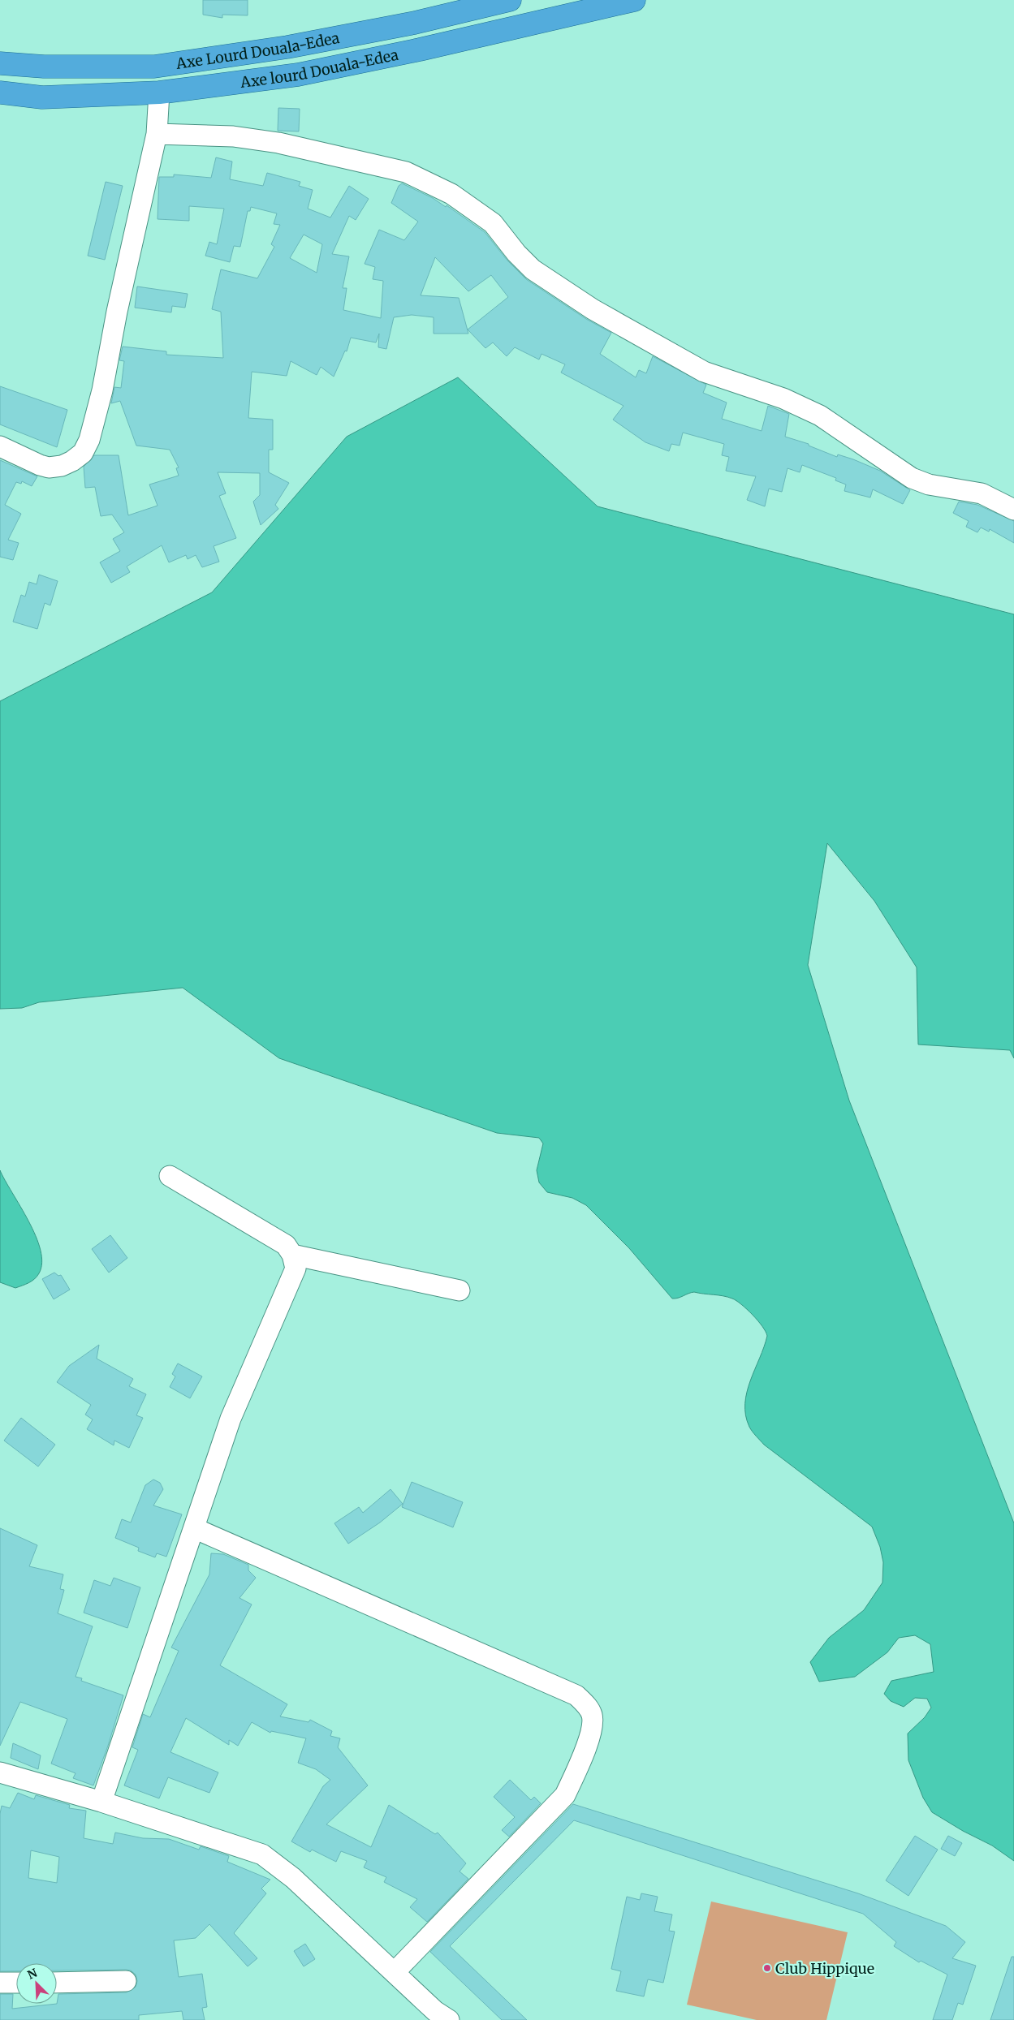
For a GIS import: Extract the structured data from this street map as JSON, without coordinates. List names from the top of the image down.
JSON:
{
  "streets": {
    "highway": ["Axe Lourd Douala-Edea", "Axe lourd Douala-Edea"]
  },
  "places": ["Club Hippique"],
  "north": "top left"
}
